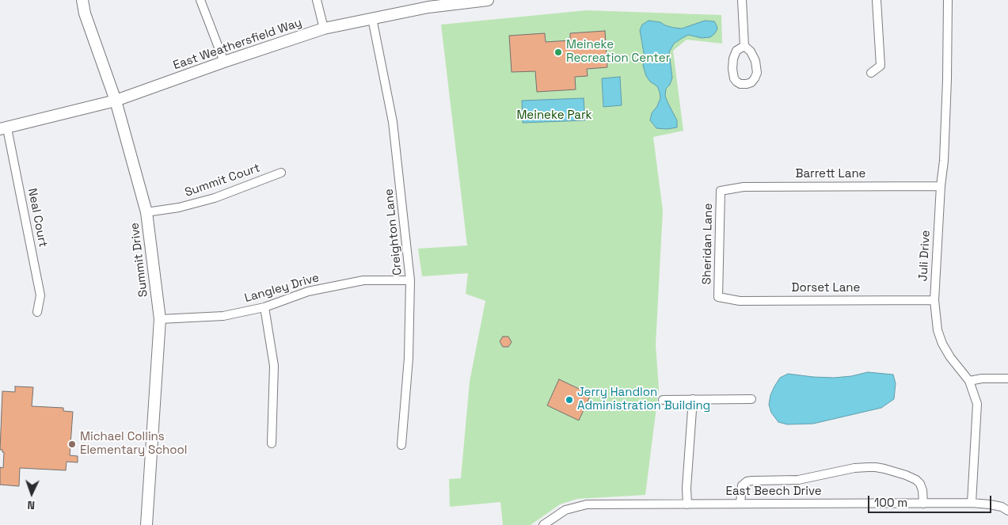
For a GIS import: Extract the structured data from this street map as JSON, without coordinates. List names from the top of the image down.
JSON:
{
  "streets": {
    "street": [
      "East Weathersfield Way",
      "Barrett Lane",
      "Summit Court",
      "Neal Court",
      "Creighton Lane",
      "Sheridan Lane",
      "Juli Drive",
      "Summit Drive",
      "Langley Drive",
      "Dorset Lane",
      "East Beech Drive"
    ]
  },
  "crossings": [
    ["East Weathersfield Way", "Neal Court"],
    ["East Weathersfield Way", "Creighton Lane"],
    ["East Weathersfield Way", "Summit Drive"],
    ["Barrett Lane", "Sheridan Lane"],
    ["Barrett Lane", "Juli Drive"],
    ["Summit Court", "Summit Drive"],
    ["Creighton Lane", "Langley Drive"],
    ["Sheridan Lane", "Dorset Lane"],
    ["Juli Drive", "Dorset Lane"],
    ["Juli Drive", "East Beech Drive"],
    ["Summit Drive", "Langley Drive"]
  ],
  "parks": ["Meineke Park"],
  "places": ["Meineke Recreation Center", "Jerry Handlon Administration Building", "Michael Collins Elementary School"],
  "scale_bar": "100 m",
  "north": "bottom"
}
